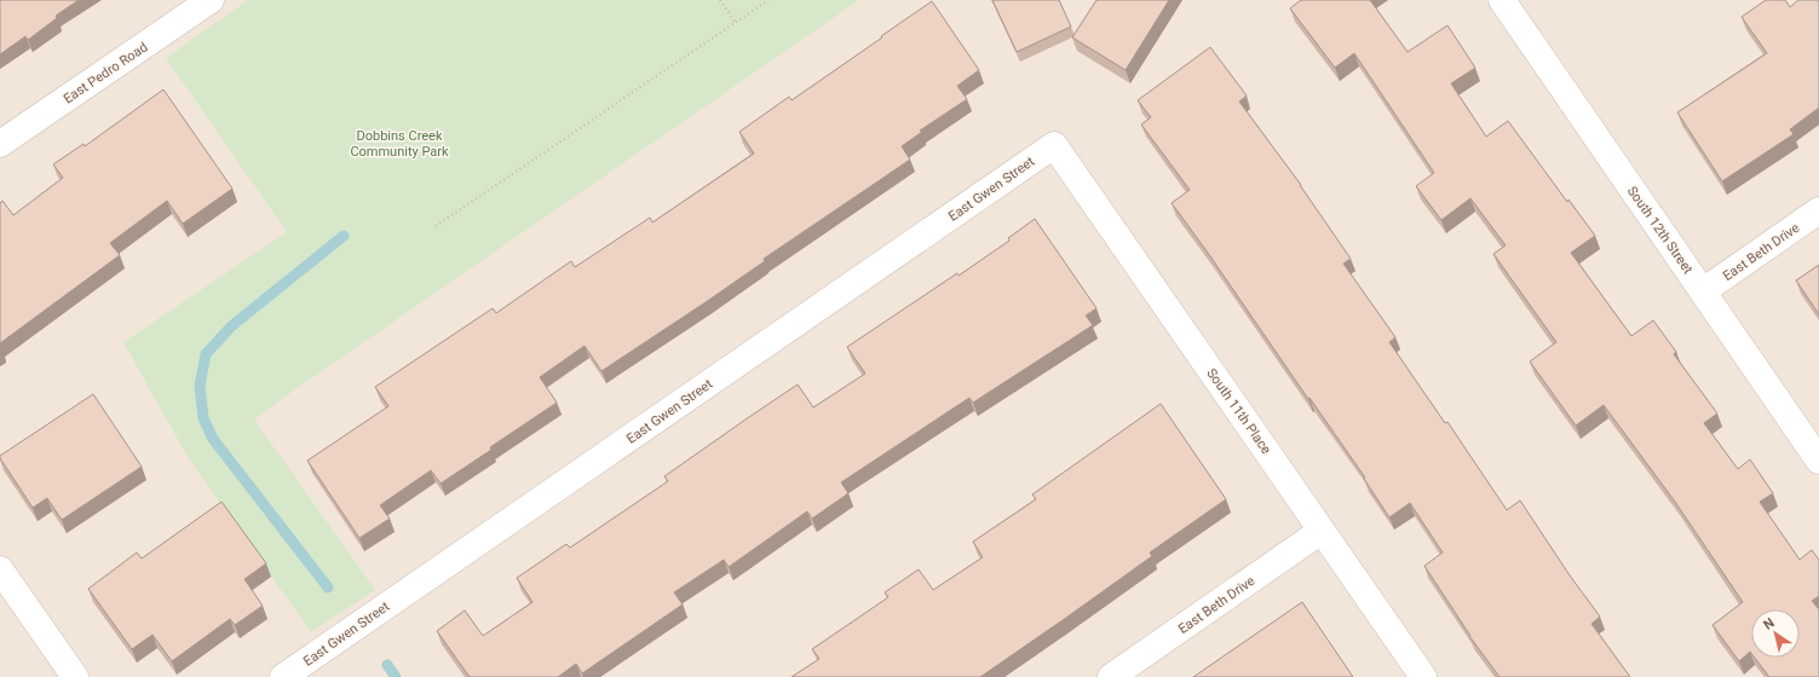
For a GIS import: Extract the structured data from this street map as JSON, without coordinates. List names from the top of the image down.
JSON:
{
  "streets": {
    "street": [
      "East Pedro Road",
      "East Gwen Street",
      "South 12th Street",
      "East Beth Drive",
      "South 11th Place"
    ]
  },
  "crossings": [
    ["East Gwen Street", "South 11th Place"],
    ["South 12th Street", "East Beth Drive"],
    ["East Beth Drive", "South 11th Place"]
  ],
  "parks": ["Dobbins Creek Community Park"],
  "north": "top left"
}
